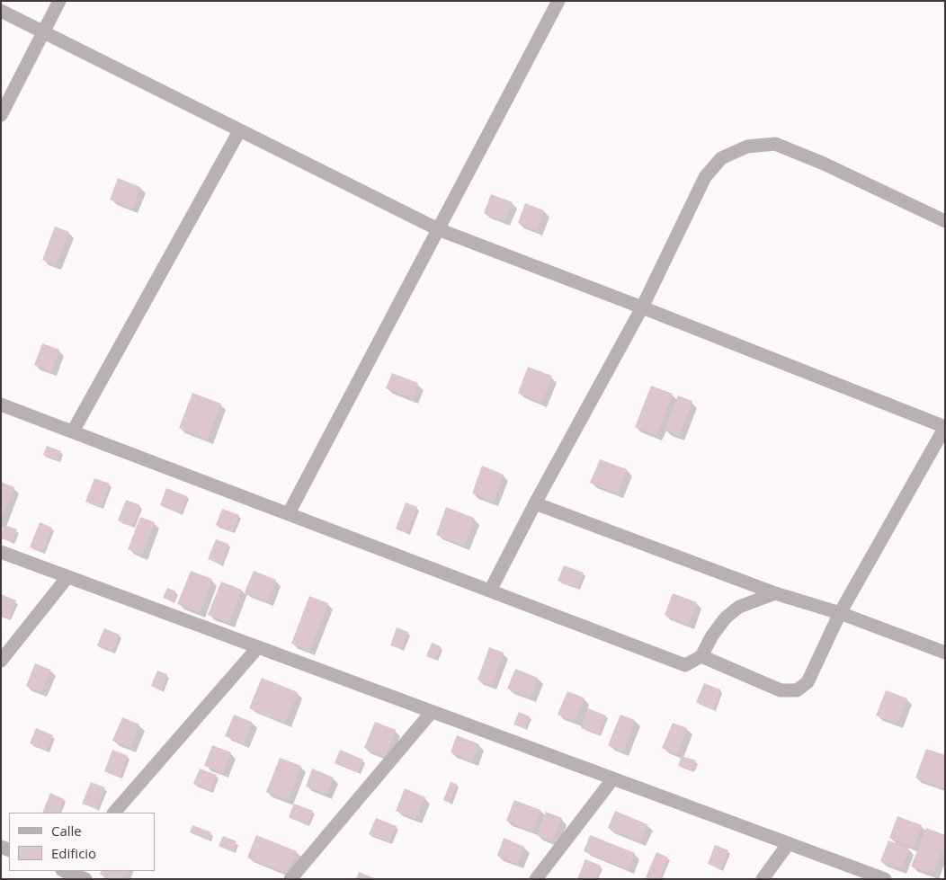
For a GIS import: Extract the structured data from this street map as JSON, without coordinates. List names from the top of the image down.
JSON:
{
  "legend": ["Calle", "Edificio"]
}
